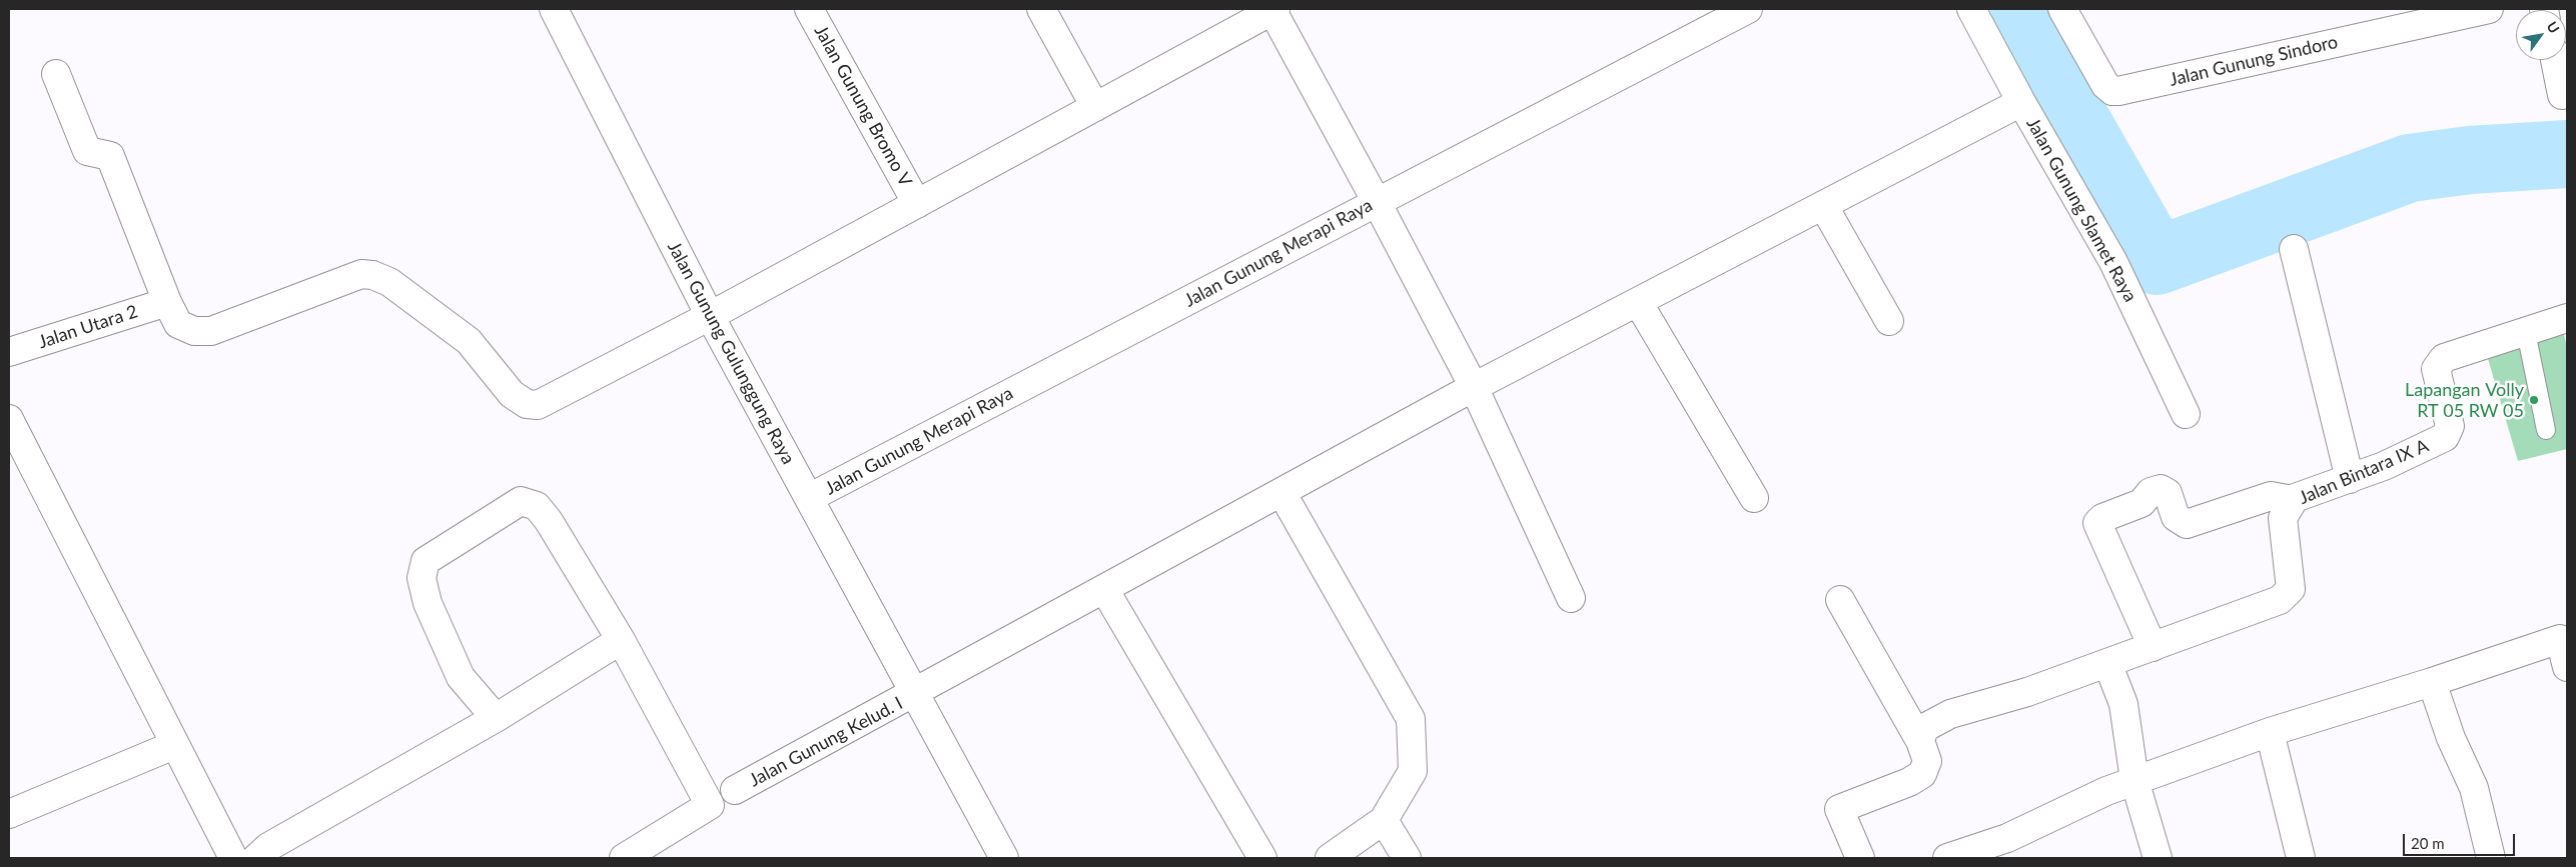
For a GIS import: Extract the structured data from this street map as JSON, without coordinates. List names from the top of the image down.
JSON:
{
  "streets": {
    "street": [
      "Jalan Gunung Sindoro",
      "Jalan Gunung Bromo V",
      "Jalan Gunung Slamet Raya",
      "Jalan Gunung Merapi Raya",
      "Jalan Utara 2",
      "Jalan Gunung Gulunggung Raya",
      "Jalan Bintara IX A",
      "Jalan Gunung Kelud. I"
    ]
  },
  "crossings": [
    ["Jalan Gunung Slamet Raya", "Jalan Gunung Kelud. I"],
    ["Jalan Gunung Merapi Raya", "Jalan Gunung Gulunggung Raya"],
    ["Jalan Gunung Gulunggung Raya", "Jalan Gunung Kelud. I"]
  ],
  "places": ["Lapangan Volly RT 05 RW 05"],
  "scale_bar": "20 m",
  "north": "top right"
}
